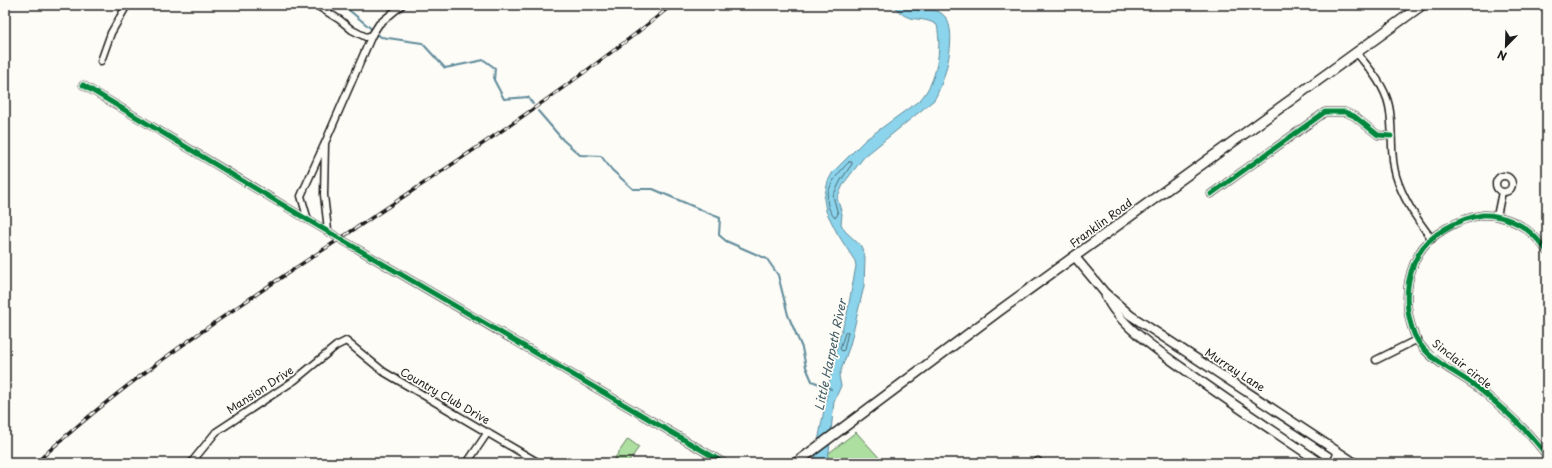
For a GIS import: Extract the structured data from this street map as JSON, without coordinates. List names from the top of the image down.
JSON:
{
  "streets": {
    "main road": ["Franklin Road", "Murray Lane"],
    "street": ["Sinclair circle", "Mansion Drive", "Country Club Drive"]
  },
  "crossings": [
    ["Franklin Road", "Murray Lane"],
    ["Mansion Drive", "Country Club Drive"]
  ],
  "water": ["Little Harpeth River"],
  "north": "bottom left"
}
